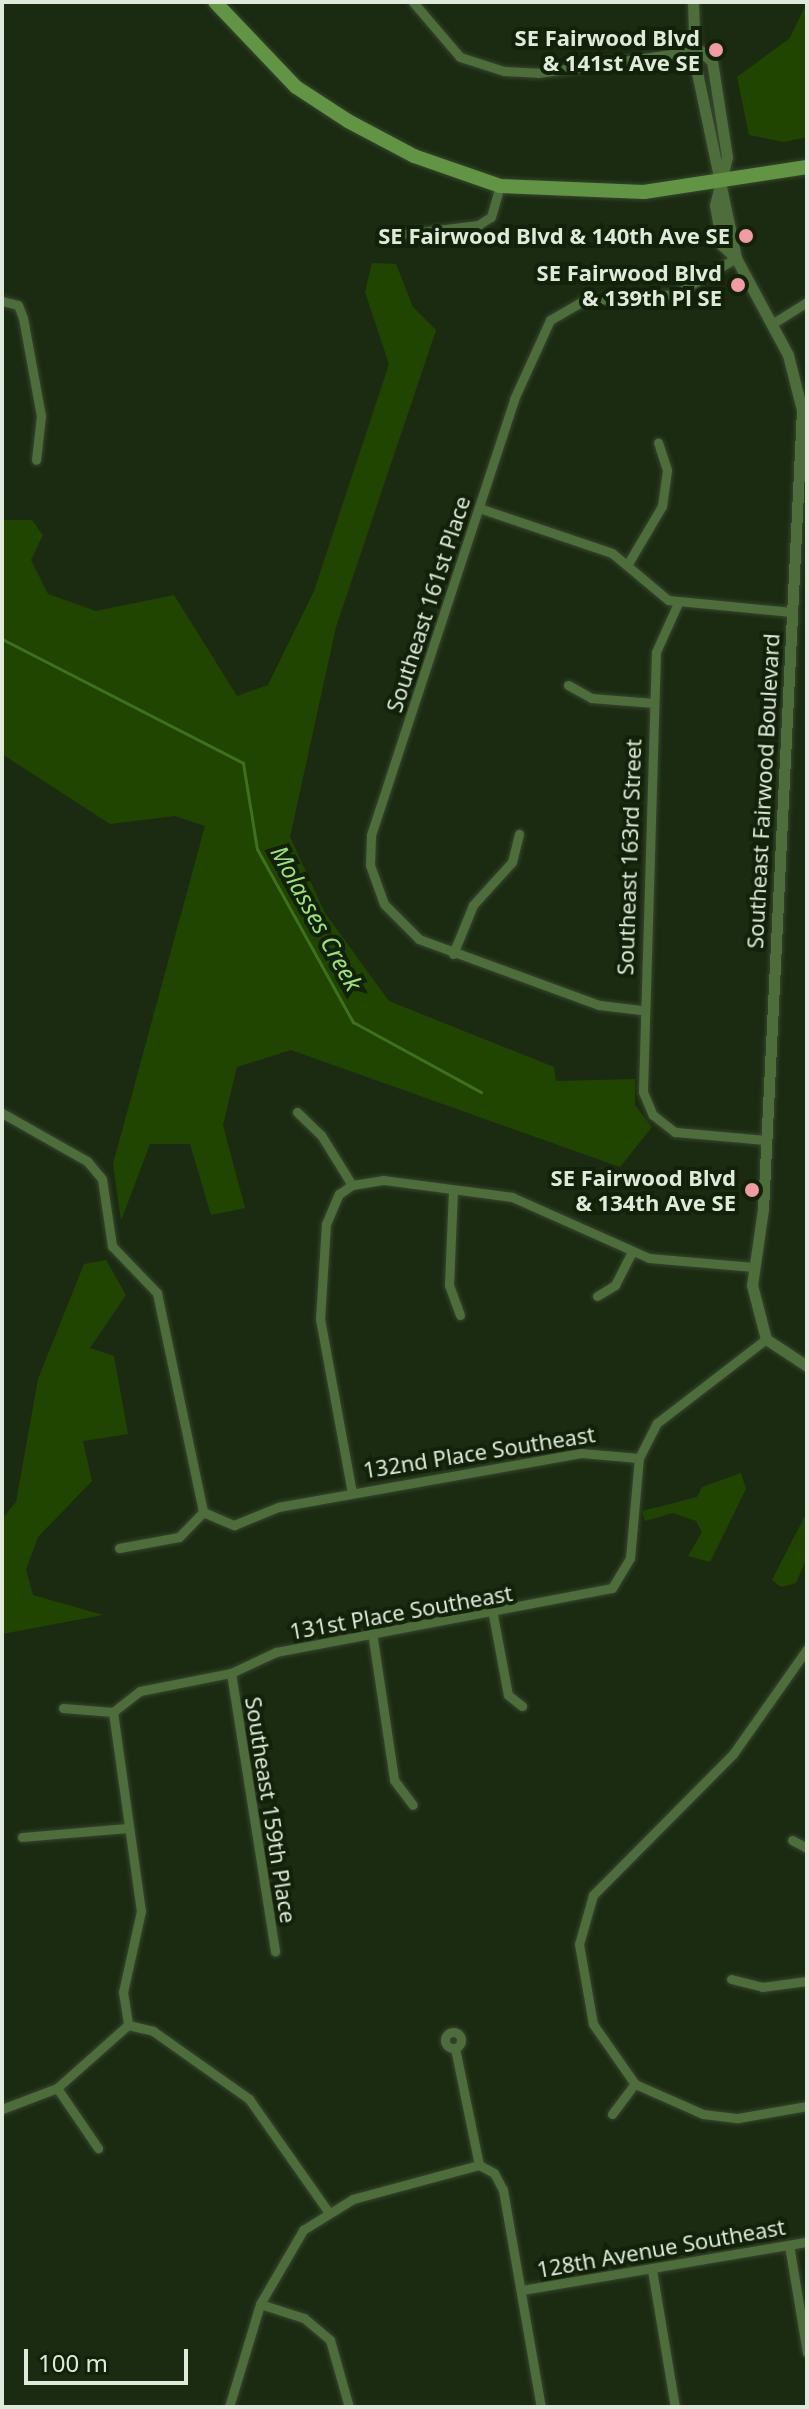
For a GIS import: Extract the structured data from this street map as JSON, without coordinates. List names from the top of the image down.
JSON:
{
  "streets": {
    "street": [
      "Southeast 161st Place",
      "Southeast Fairwood Boulevard",
      "Southeast 163rd Street",
      "132nd Place Southeast",
      "131st Place Southeast",
      "Southeast 159th Place",
      "128th Avenue Southeast"
    ]
  },
  "crossings": [
    ["Southeast 161st Place", "Southeast Fairwood Boulevard"],
    ["Southeast Fairwood Boulevard", "Southeast 163rd Street"],
    ["132nd Place Southeast", "131st Place Southeast"],
    ["131st Place Southeast", "Southeast 159th Place"]
  ],
  "water": ["Molasses Creek"],
  "places": [
    "SE Fairwood Blvd & 141st Ave SE",
    "SE Fairwood Blvd & 140th Ave SE",
    "SE Fairwood Blvd & 139th Pl SE",
    "SE Fairwood Blvd & 134th Ave SE"
  ],
  "scale_bar": "100 m"
}
